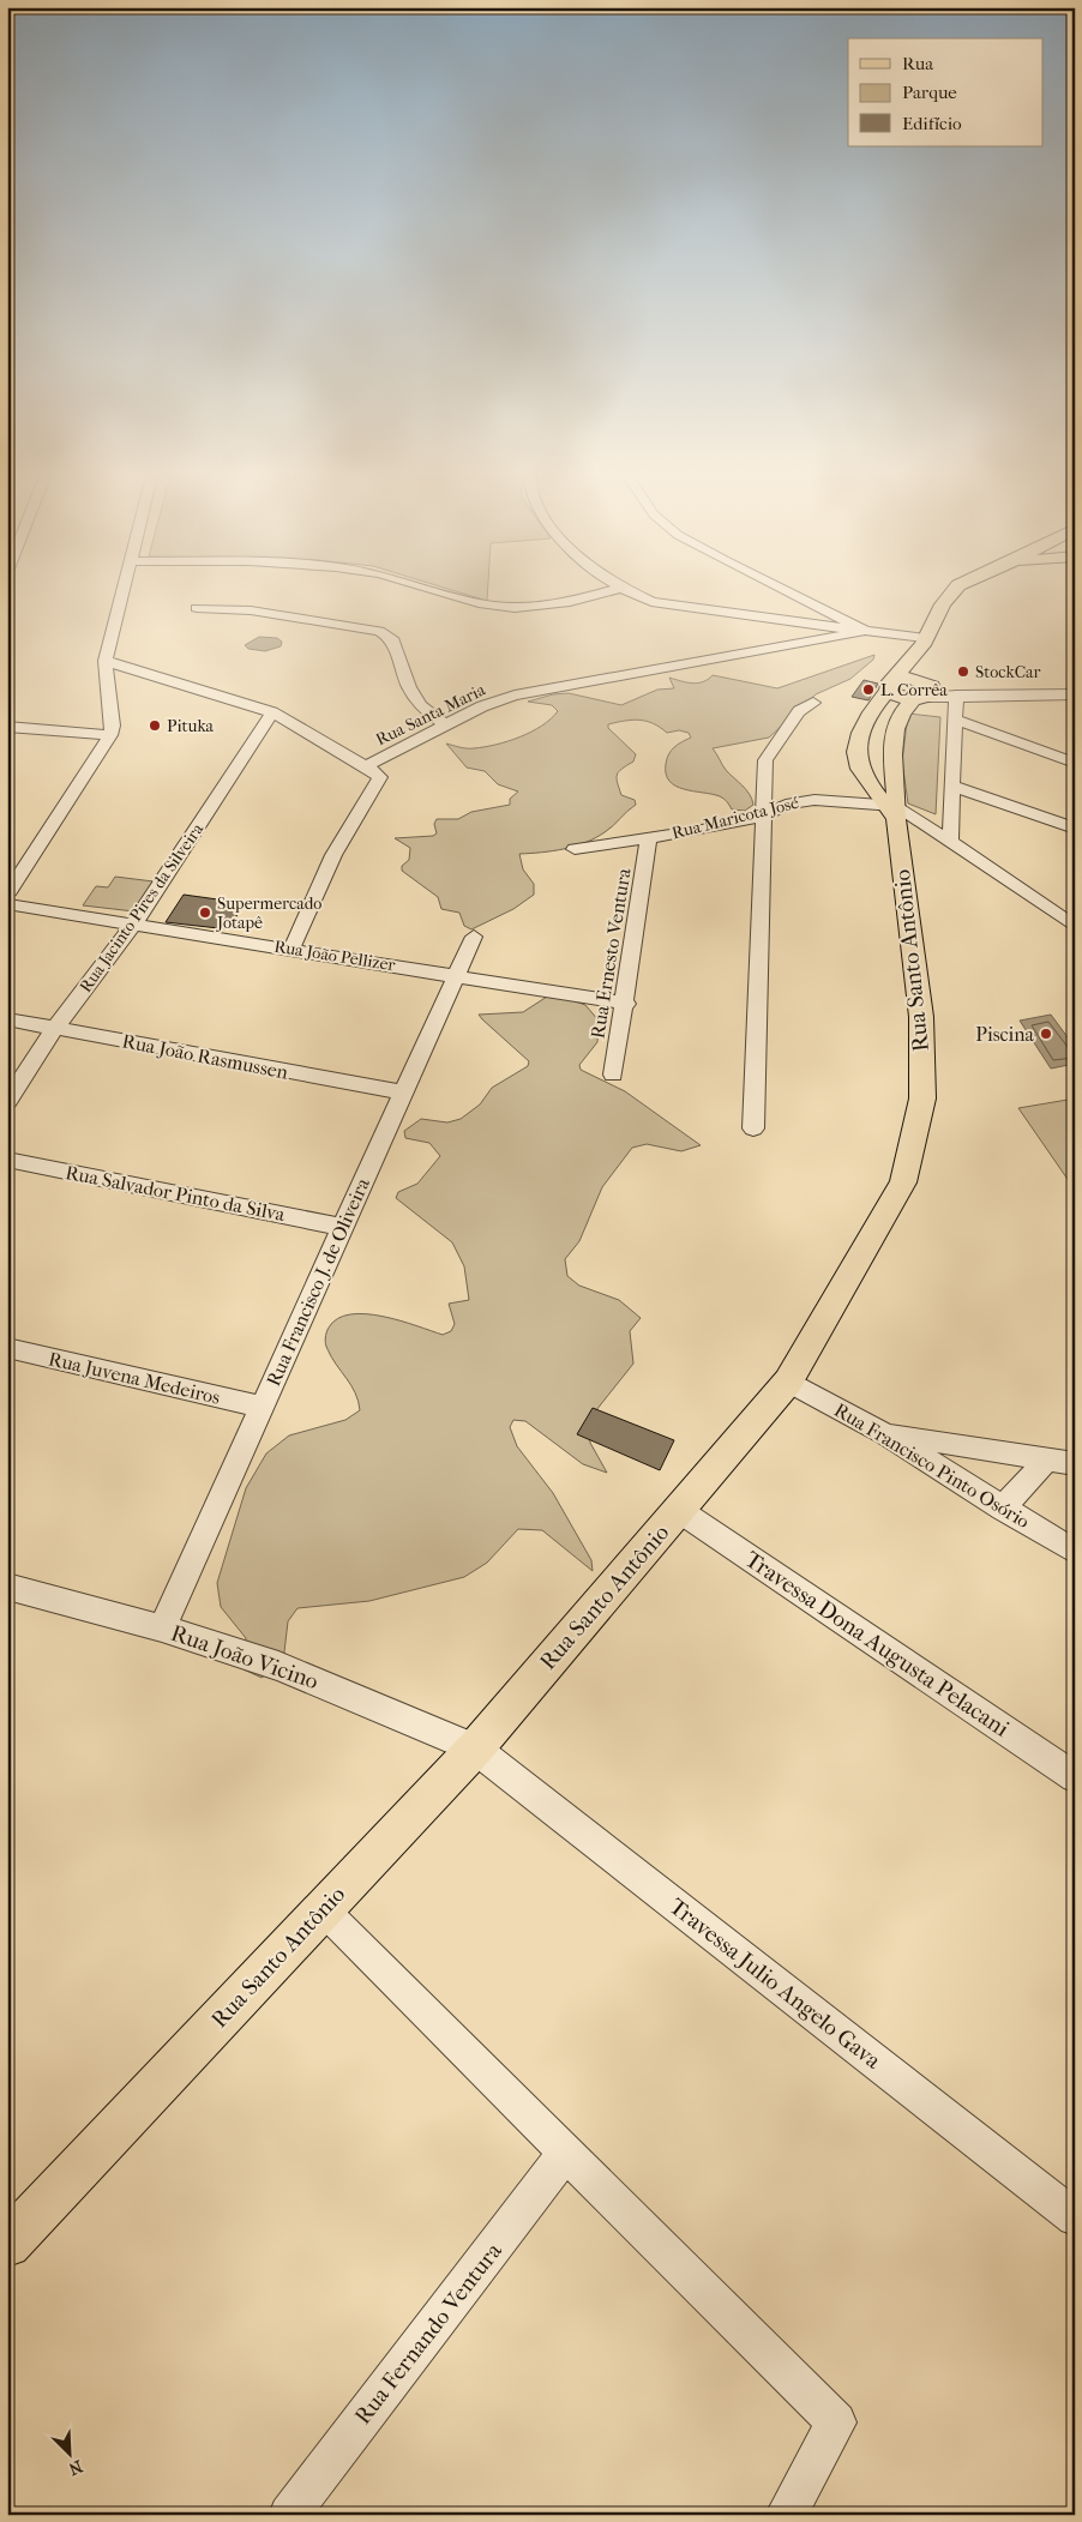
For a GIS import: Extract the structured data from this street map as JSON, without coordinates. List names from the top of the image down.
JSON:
{
  "streets": {
    "main road": ["Rua Santo Antônio"],
    "street": [
      "Rua Santa Maria",
      "Rua Maricota José",
      "Rua Jacinto Pires da Silveira",
      "Rua Ernesto Ventura",
      "Rua João Pellizer",
      "Rua João Rasmussen",
      "Rua Salvador Pinto da Silva",
      "Rua Francisco J. de Oliveira",
      "Rua Juvena Medeiros",
      "Rua Francisco Pinto Osório",
      "Travessa Dona Augusta Pelacani",
      "Rua João Vicino",
      "Travessa Julio Angelo Gava",
      "Rua Fernando Ventura"
    ]
  },
  "crossings": [
    ["Rua Maricota José", "Rua Ernesto Ventura"],
    ["Rua Maricota José", "Rua Santo Antônio"],
    ["Rua Jacinto Pires da Silveira", "Rua João Pellizer"],
    ["Rua Jacinto Pires da Silveira", "Rua João Rasmussen"],
    ["Rua Ernesto Ventura", "Rua João Pellizer"],
    ["Rua João Pellizer", "Rua Francisco J. de Oliveira"],
    ["Rua Santo Antônio", "Rua Francisco Pinto Osório"],
    ["Rua Santo Antônio", "Travessa Dona Augusta Pelacani"],
    ["Rua Santo Antônio", "Rua João Vicino"],
    ["Rua Santo Antônio", "Travessa Julio Angelo Gava"],
    ["Rua João Rasmussen", "Rua Francisco J. de Oliveira"],
    ["Rua Salvador Pinto da Silva", "Rua Francisco J. de Oliveira"],
    ["Rua Francisco J. de Oliveira", "Rua Juvena Medeiros"],
    ["Rua Francisco J. de Oliveira", "Rua João Vicino"],
    ["Rua João Vicino", "Travessa Julio Angelo Gava"]
  ],
  "places": [
    "StockCar",
    "L. Corrêa",
    "Pituka",
    "Supermercado Jotapê",
    "Piscina"
  ],
  "legend": ["Rua", "Parque", "Edifício"],
  "north": "bottom right"
}
